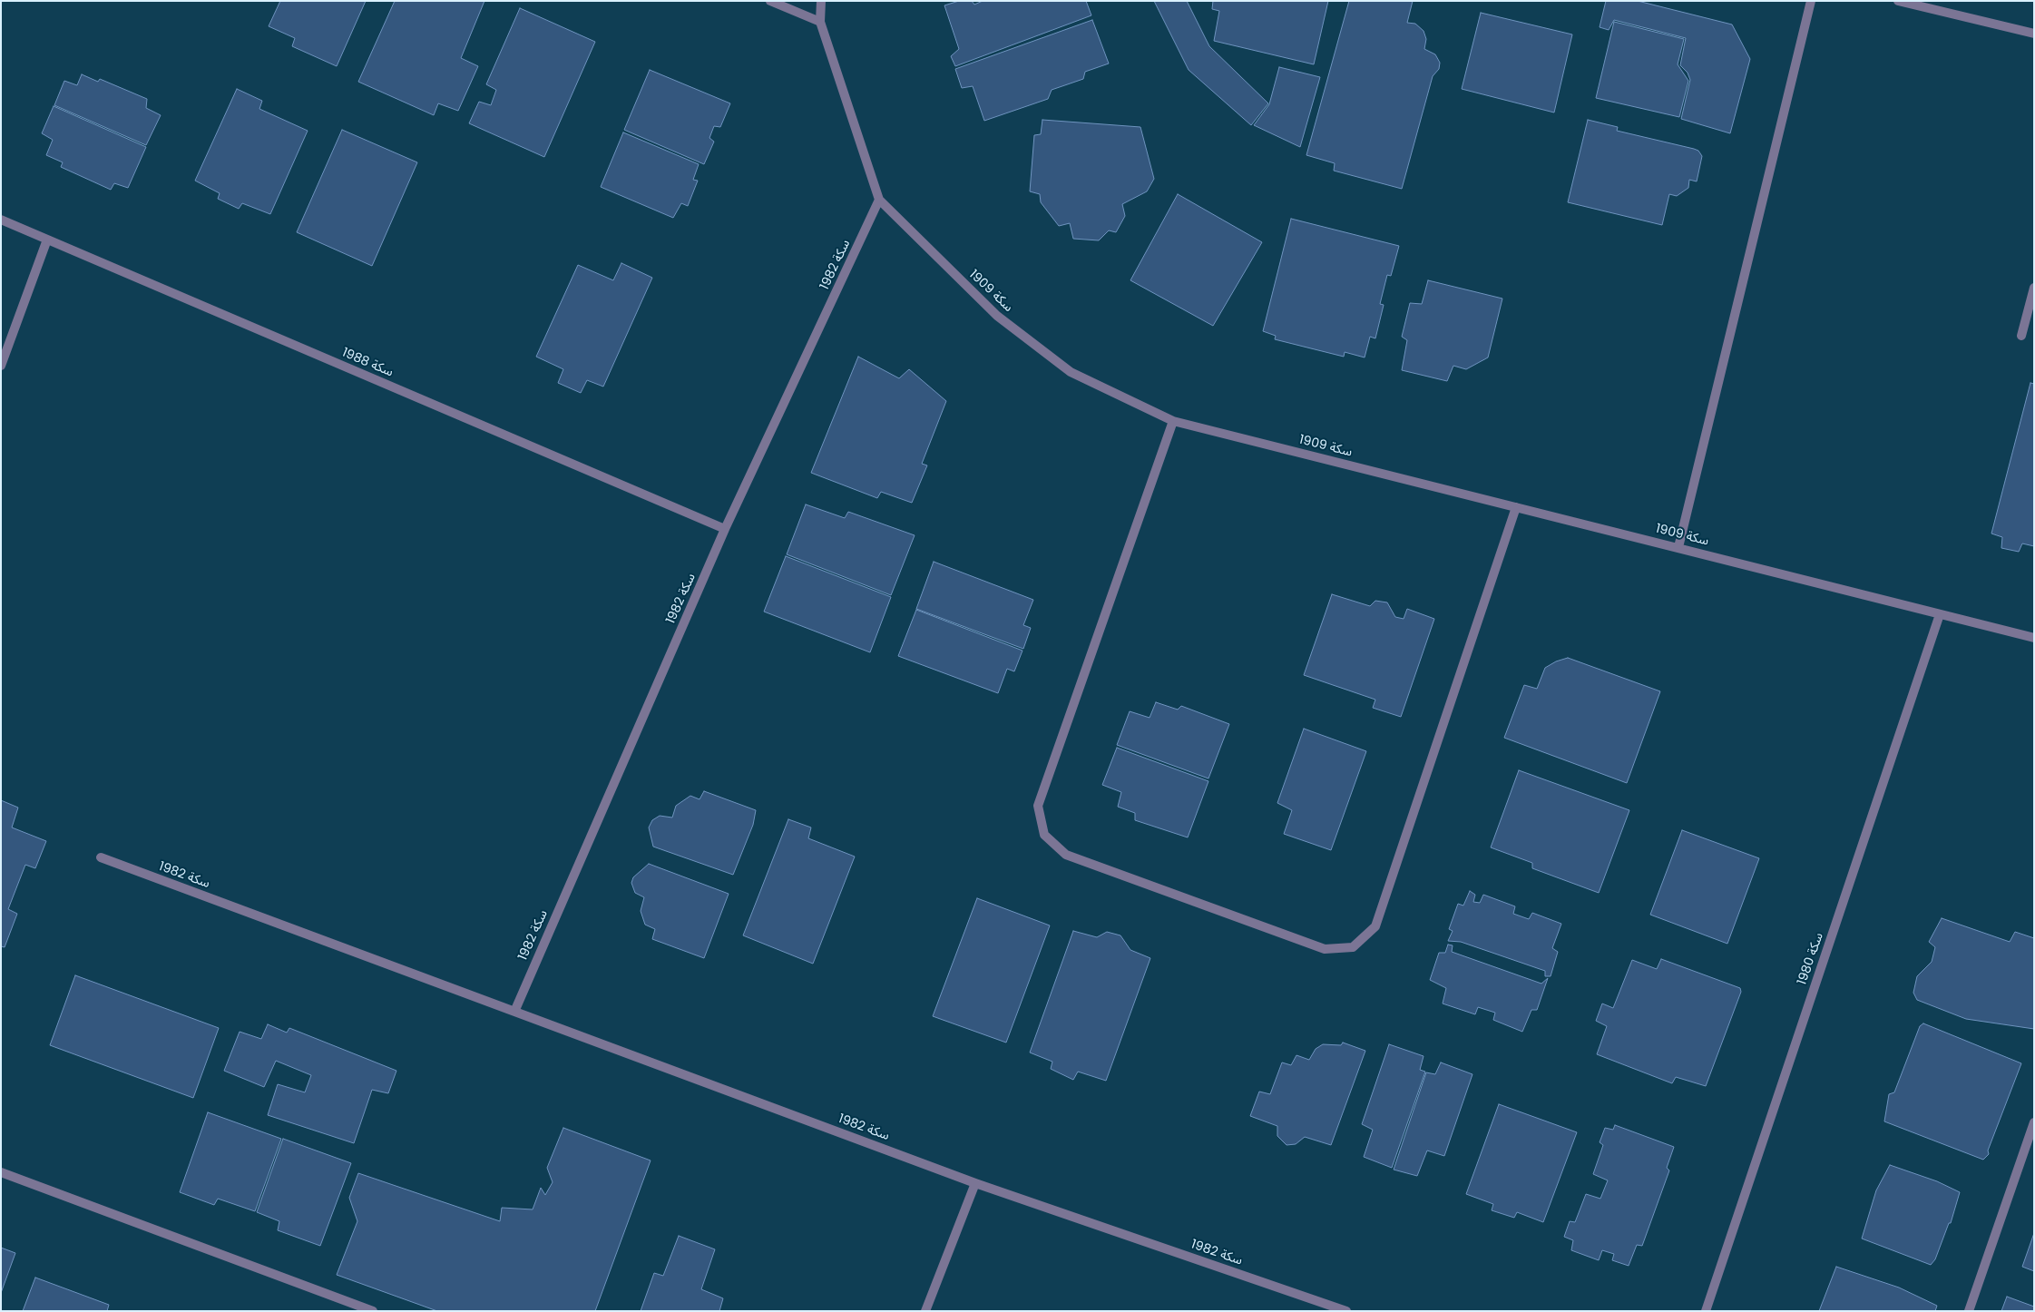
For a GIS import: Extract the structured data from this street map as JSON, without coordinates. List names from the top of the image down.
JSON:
{
  "streets": {
    "street": [
      "سكة 1982",
      "سكة 1909",
      "سكة 1988",
      "سكة 1980"
    ]
  },
  "crossings": [
    ["سكة 1982", "سكة 1909"],
    ["سكة 1982", "سكة 1988"],
    ["سكة 1909", "سكة 1980"]
  ]
}
